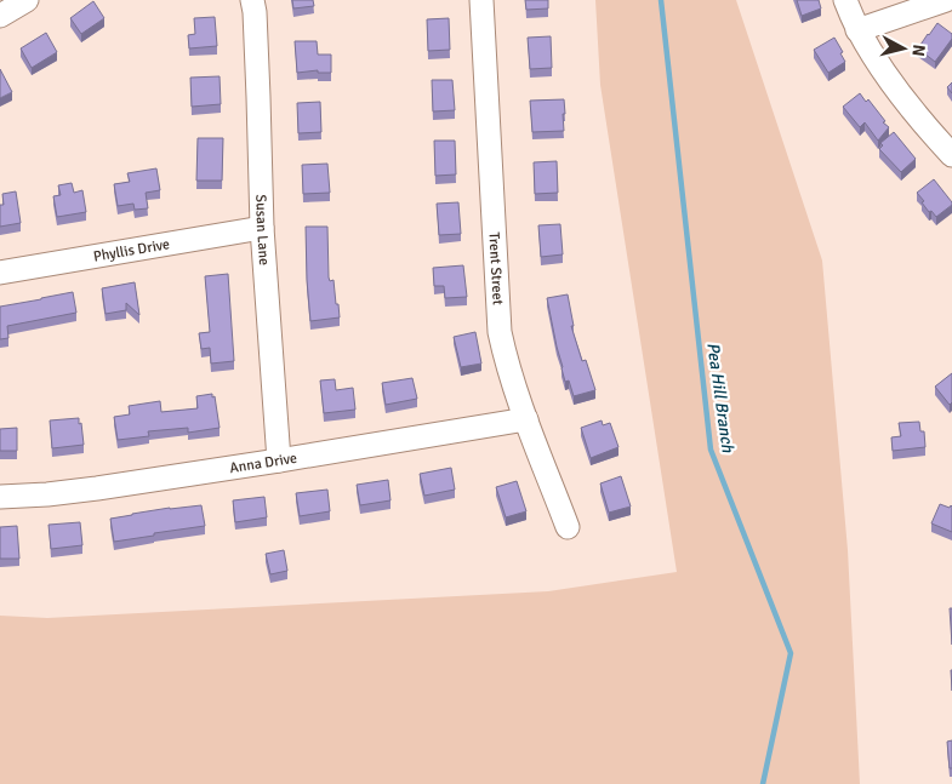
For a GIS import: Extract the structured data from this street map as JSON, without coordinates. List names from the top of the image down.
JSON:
{
  "streets": {
    "street": [
      "Susan Lane",
      "Phyllis Drive",
      "Trent Street",
      "Anna Drive"
    ]
  },
  "crossings": [
    ["Susan Lane", "Phyllis Drive"],
    ["Susan Lane", "Anna Drive"],
    ["Trent Street", "Anna Drive"]
  ],
  "water": ["Pea Hill Branch"],
  "north": "right"
}
